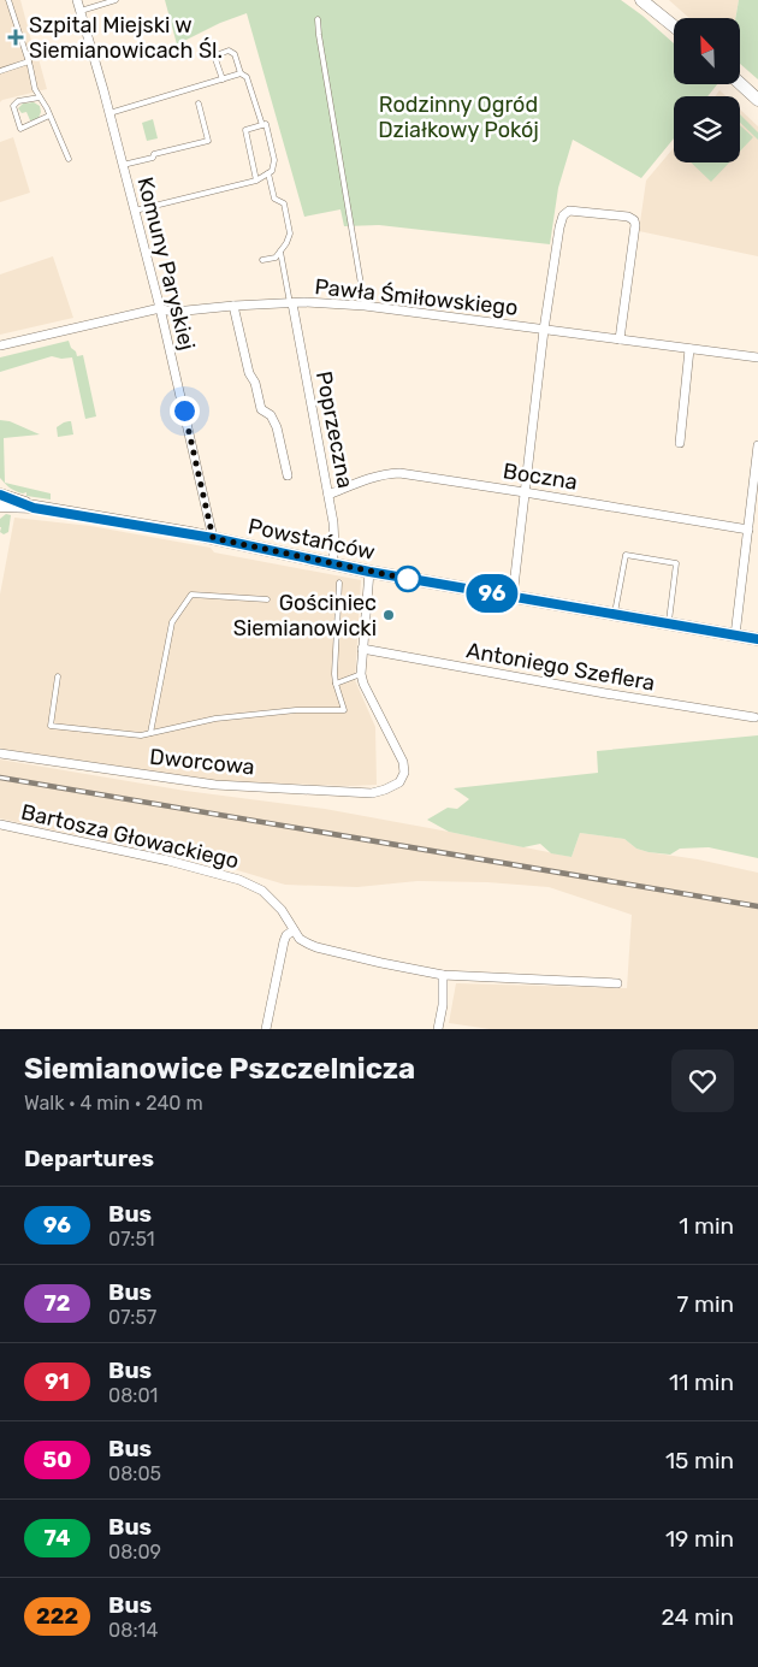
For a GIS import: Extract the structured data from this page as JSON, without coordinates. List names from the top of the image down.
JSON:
{
  "streets": {
    "street": [
      "Komuny Paryskiej",
      "Pawła Śmiłowskiego",
      "Poprzeczna",
      "Boczna",
      "Powstańców",
      "Antoniego Szeflera",
      "Dworcowa",
      "Bartosza Głowackiego"
    ]
  },
  "crossings": [
    ["Komuny Paryskiej", "Pawła Śmiłowskiego"],
    ["Komuny Paryskiej", "Powstańców"],
    ["Pawła Śmiłowskiego", "Poprzeczna"],
    ["Poprzeczna", "Boczna"],
    ["Poprzeczna", "Powstańców"]
  ],
  "parks": ["Rodzinny Ogród Działkowy Pokój"],
  "places": {
    "health": ["Szpital Miejski w Siemianowicach Śl."],
    "other": ["Gościniec Siemianowicki"]
  },
  "lines": ["bus line 96"],
  "north": "top left",
  "page": {
    "on_map": "96",
    "heading": [
      ["Siemianowice Pszczelnicza", "Walk · 4 min · 240 m"],
      "Departures"
    ],
    "list": [
      {
        "mark": "96",
        "name": "Bus",
        "note": "07:51",
        "value": "1 min"
      },
      {
        "mark": "72",
        "name": "Bus",
        "note": "07:57",
        "value": "7 min"
      },
      {
        "mark": "91",
        "name": "Bus",
        "note": "08:01",
        "value": "11 min"
      },
      {
        "mark": "50",
        "name": "Bus",
        "note": "08:05",
        "value": "15 min"
      },
      {
        "mark": "74",
        "name": "Bus",
        "note": "08:09",
        "value": "19 min"
      },
      {
        "mark": "222",
        "name": "Bus",
        "note": "08:14",
        "value": "24 min"
      }
    ]
  }
}
